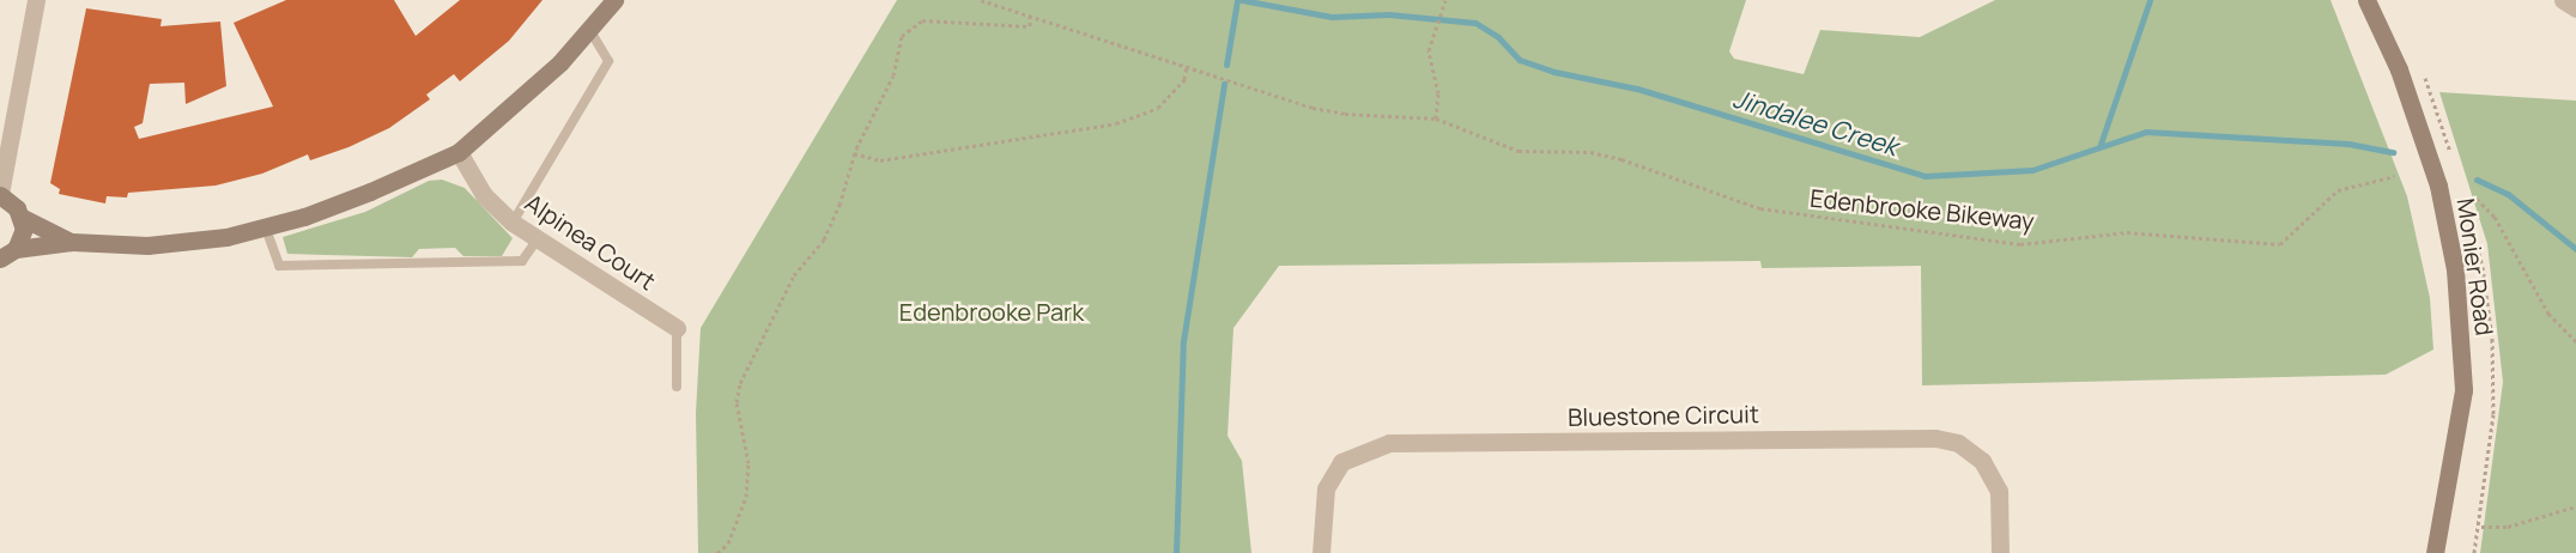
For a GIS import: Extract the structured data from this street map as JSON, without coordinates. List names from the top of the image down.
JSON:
{
  "streets": {
    "street": ["Alpinea Court", "Monier Road", "Bluestone Circuit"],
    "path": ["Edenbrooke Bikeway"]
  },
  "water": ["Jindalee Creek"],
  "parks": ["Edenbrooke Park"]
}
